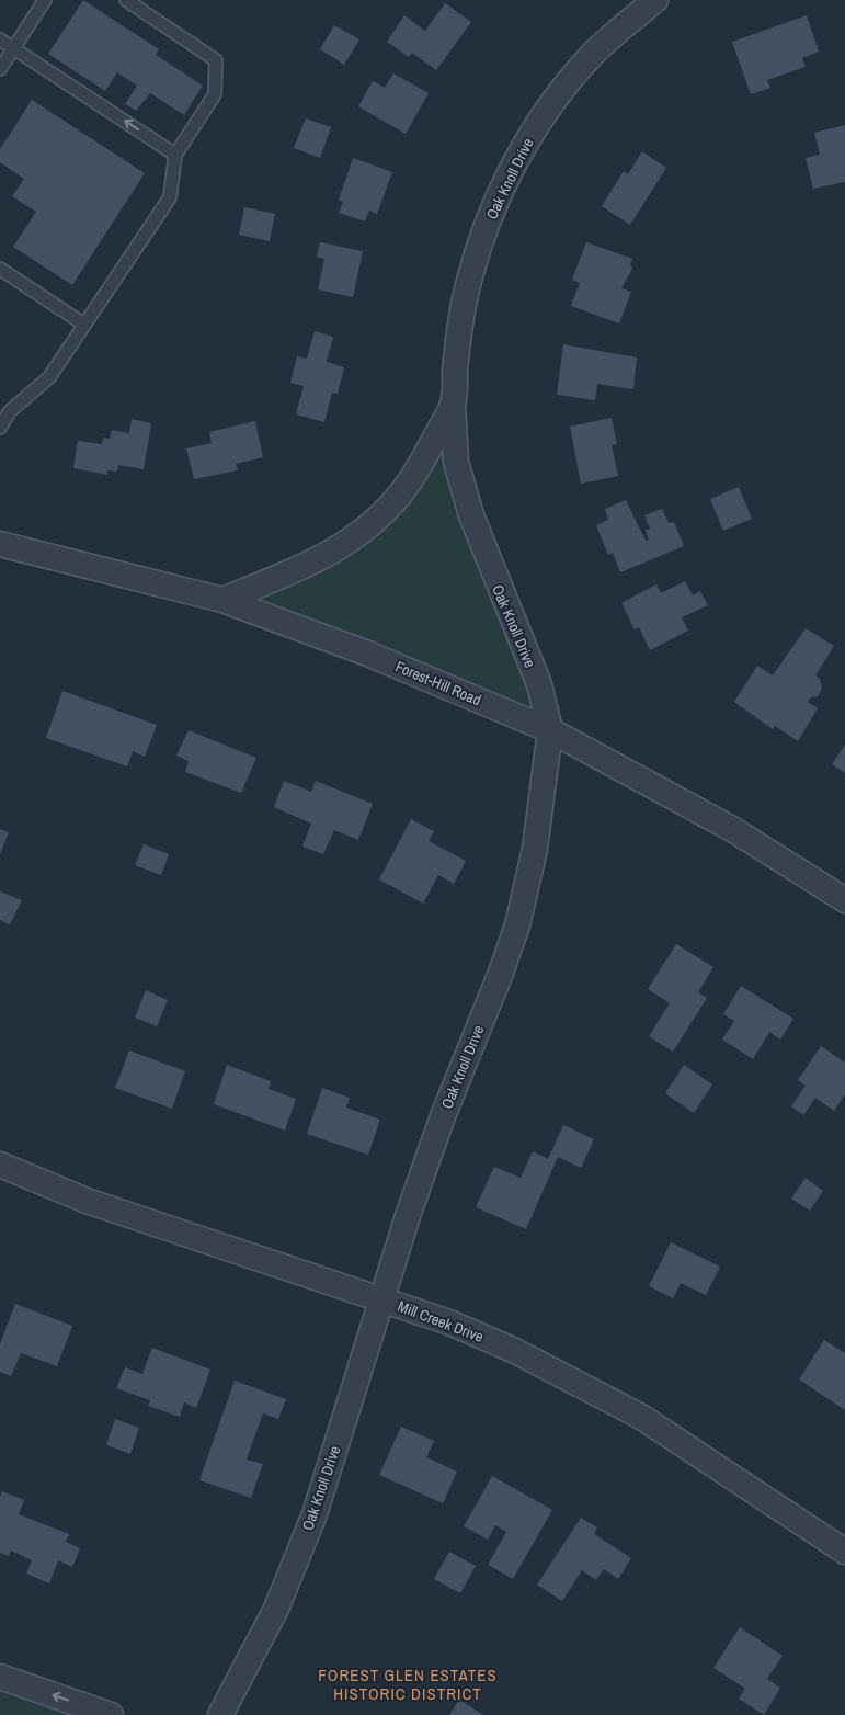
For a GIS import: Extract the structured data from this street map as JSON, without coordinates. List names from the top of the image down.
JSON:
{
  "streets": {
    "street": ["Oak Knoll Drive", "Forest-Hill Road", "Mill Creek Drive"]
  },
  "crossings": [
    ["Oak Knoll Drive", "Forest-Hill Road"],
    ["Oak Knoll Drive", "Mill Creek Drive"]
  ],
  "districts": ["FOREST GLEN ESTATES HISTORIC DISTRICT"]
}
